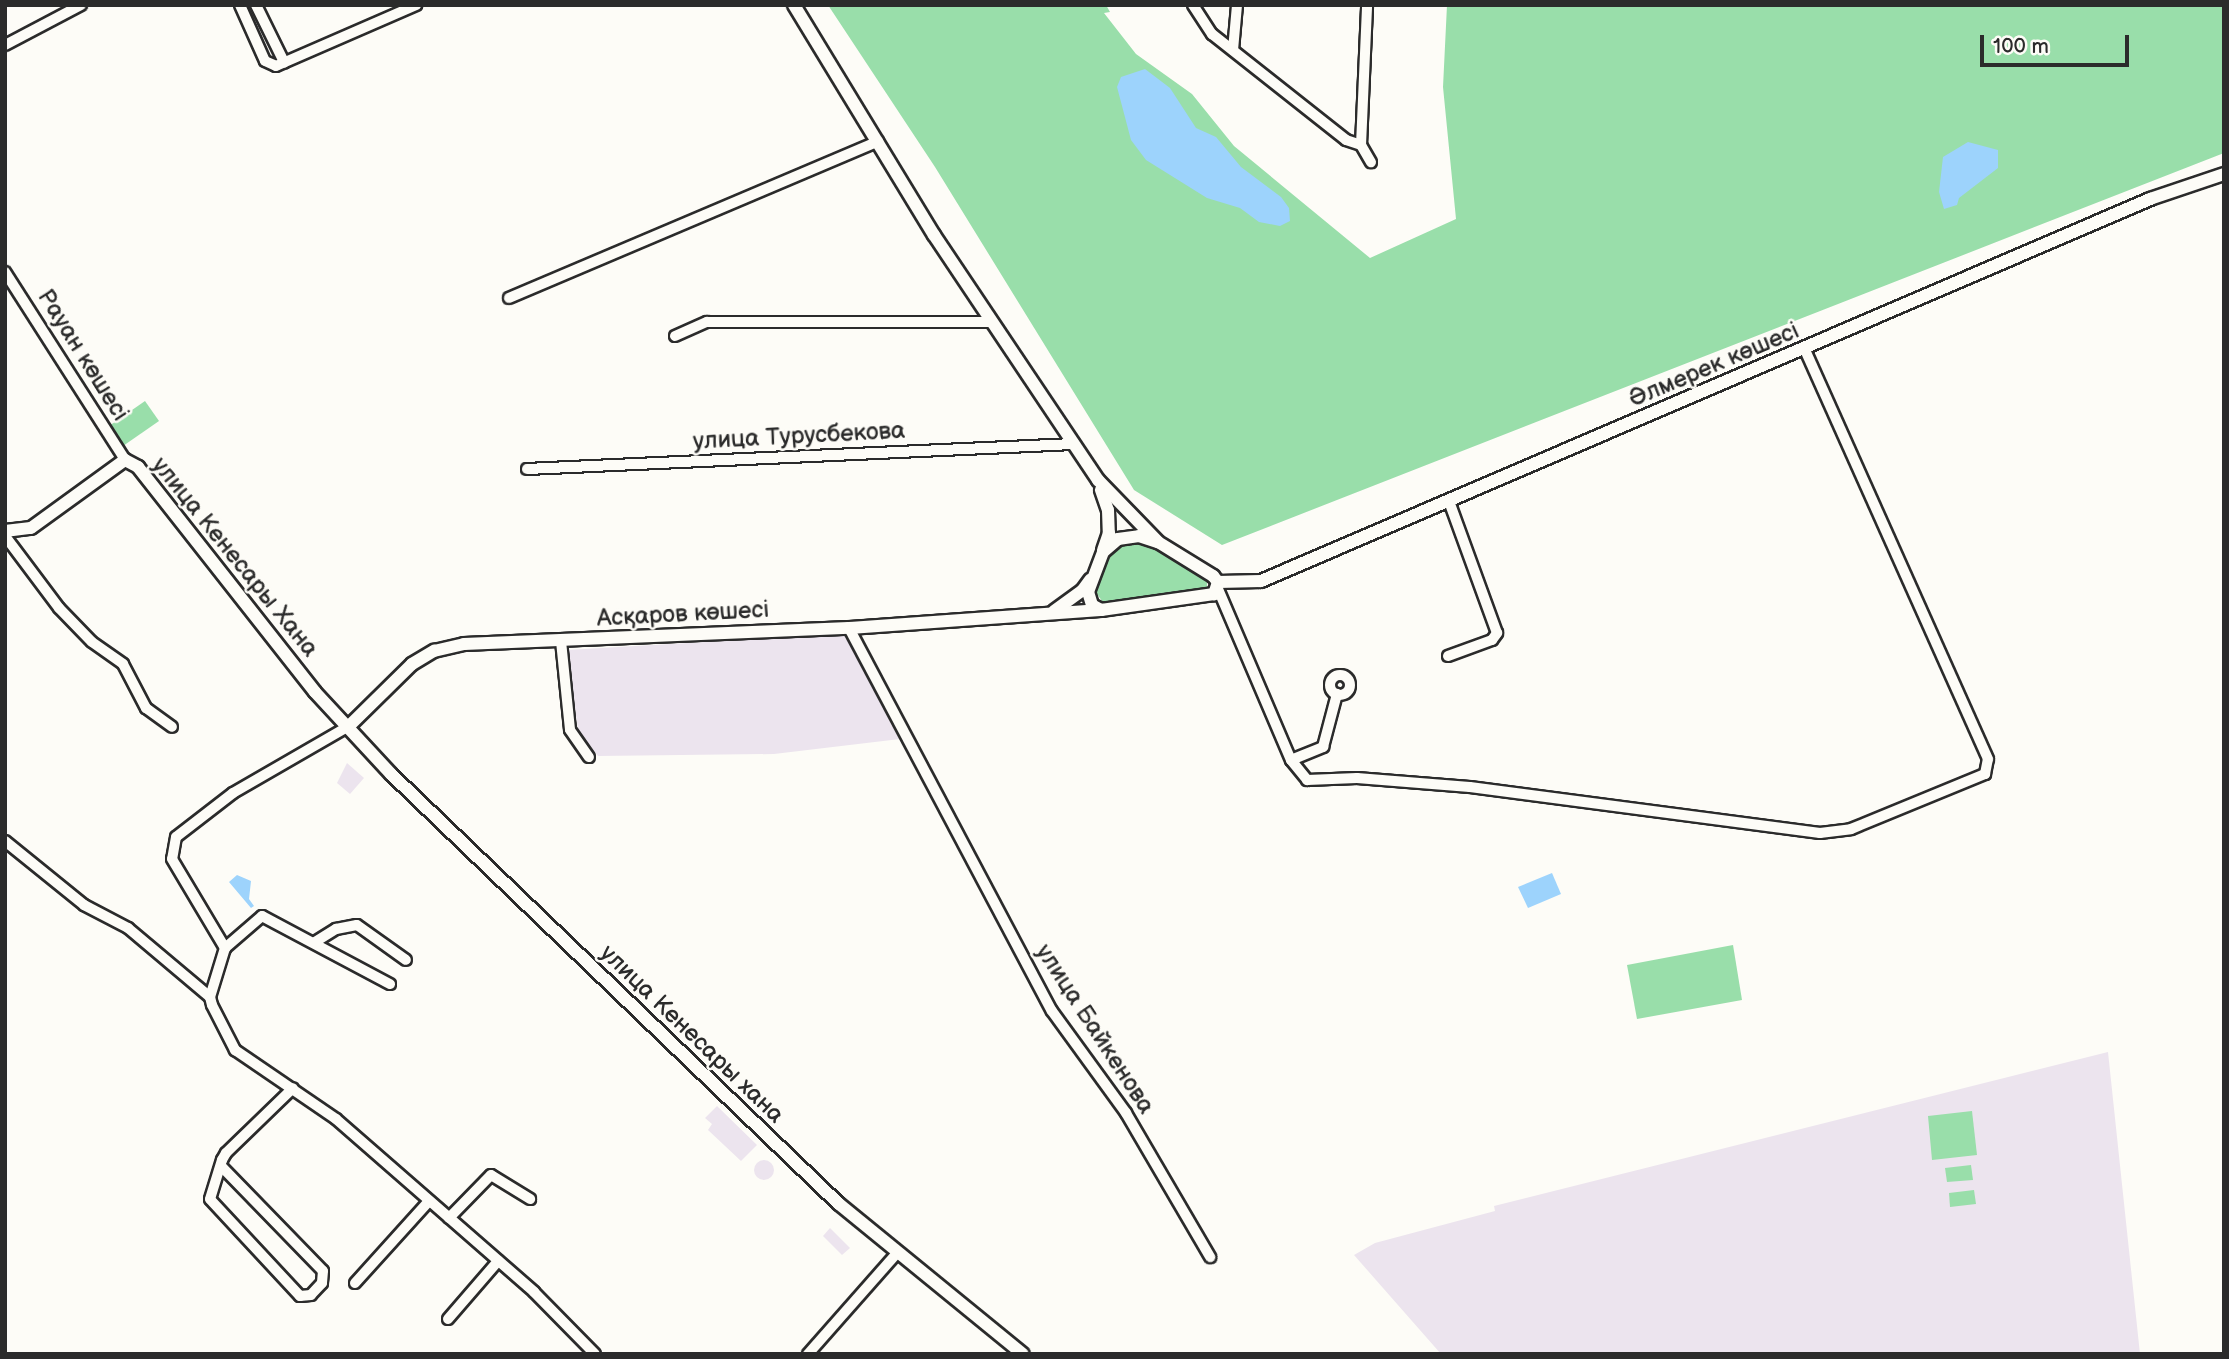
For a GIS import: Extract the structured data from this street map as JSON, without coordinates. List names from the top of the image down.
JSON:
{
  "streets": {
    "street": [
      "Рауан көшесі",
      "Әлмерек көшесі",
      "улица Турусбекова",
      "улица Кенесары Хана",
      "Асқаров көшесі",
      "улица Байкенова",
      "улица Кенесары хана"
    ]
  },
  "crossings": [
    ["Рауан көшесі", "улица Кенесары Хана"],
    ["Әлмерек көшесі", "Асқаров көшесі"],
    ["улица Кенесары Хана", "Асқаров көшесі"],
    ["улица Кенесары Хана", "улица Кенесары хана"],
    ["Асқаров көшесі", "улица Байкенова"],
    ["Асқаров көшесі", "улица Кенесары хана"]
  ],
  "scale_bar": "100 m"
}
